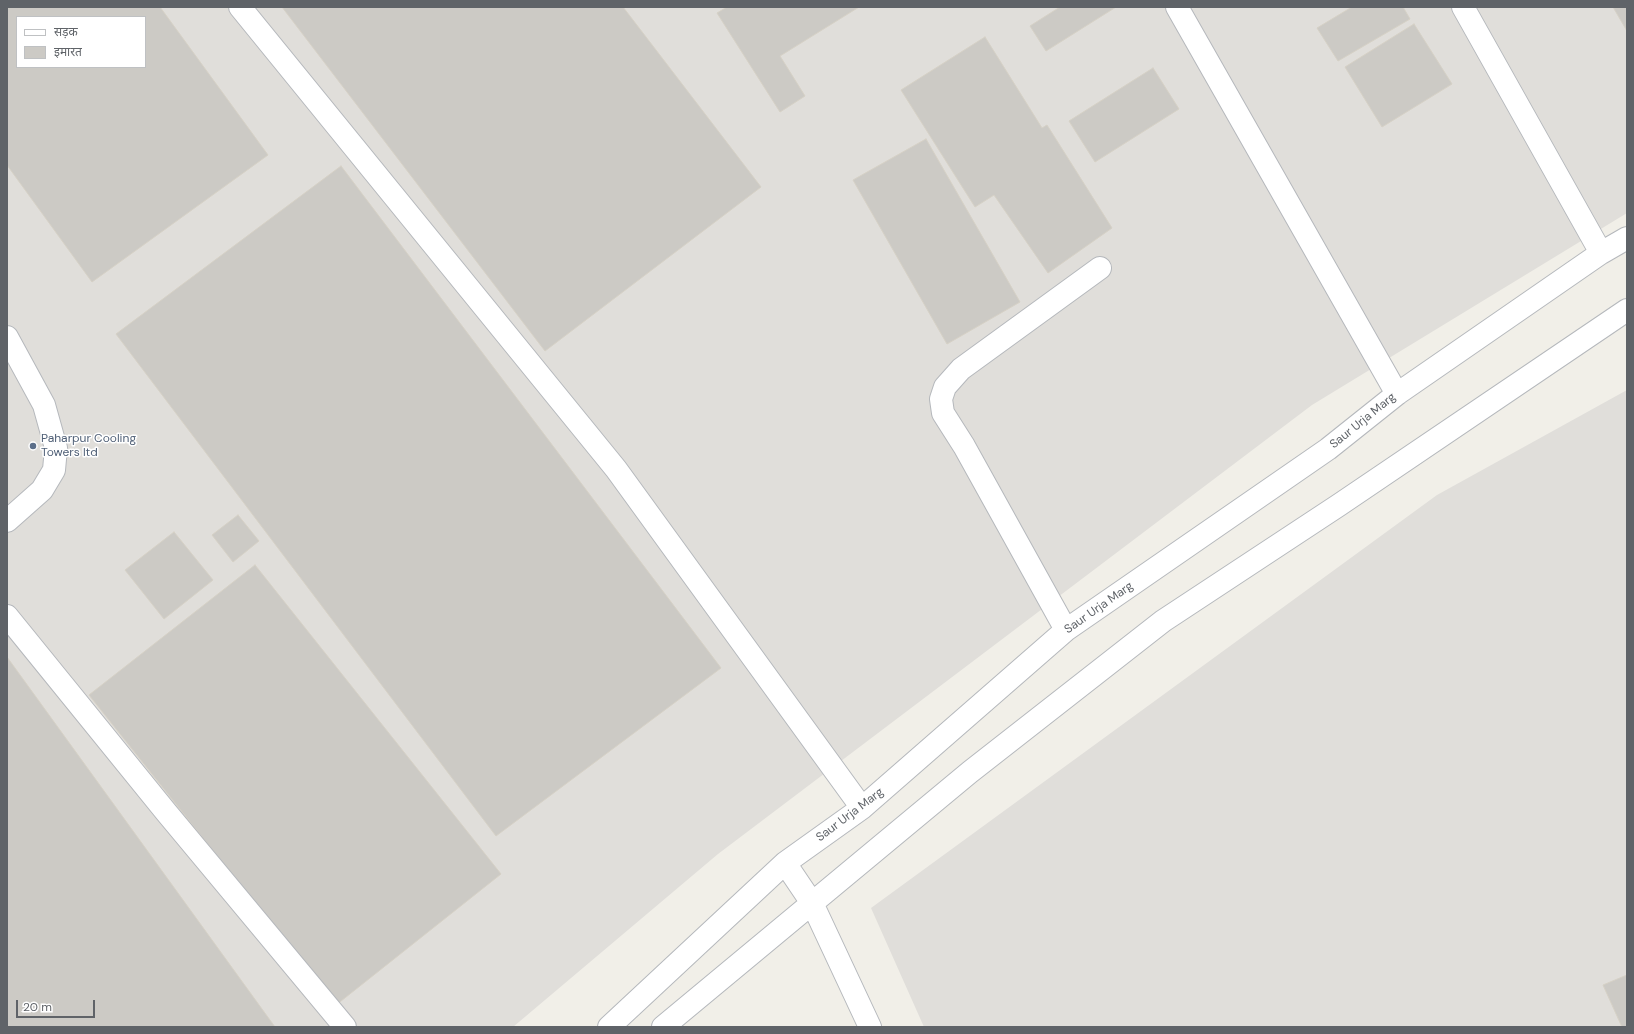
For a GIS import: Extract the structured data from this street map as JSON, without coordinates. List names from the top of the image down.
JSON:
{
  "streets": {
    "street": ["Saur Urja Marg"]
  },
  "places": ["Paharpur Cooling Towers ltd"],
  "legend": ["सड़क", "इमारत"],
  "scale_bar": "20 m"
}
